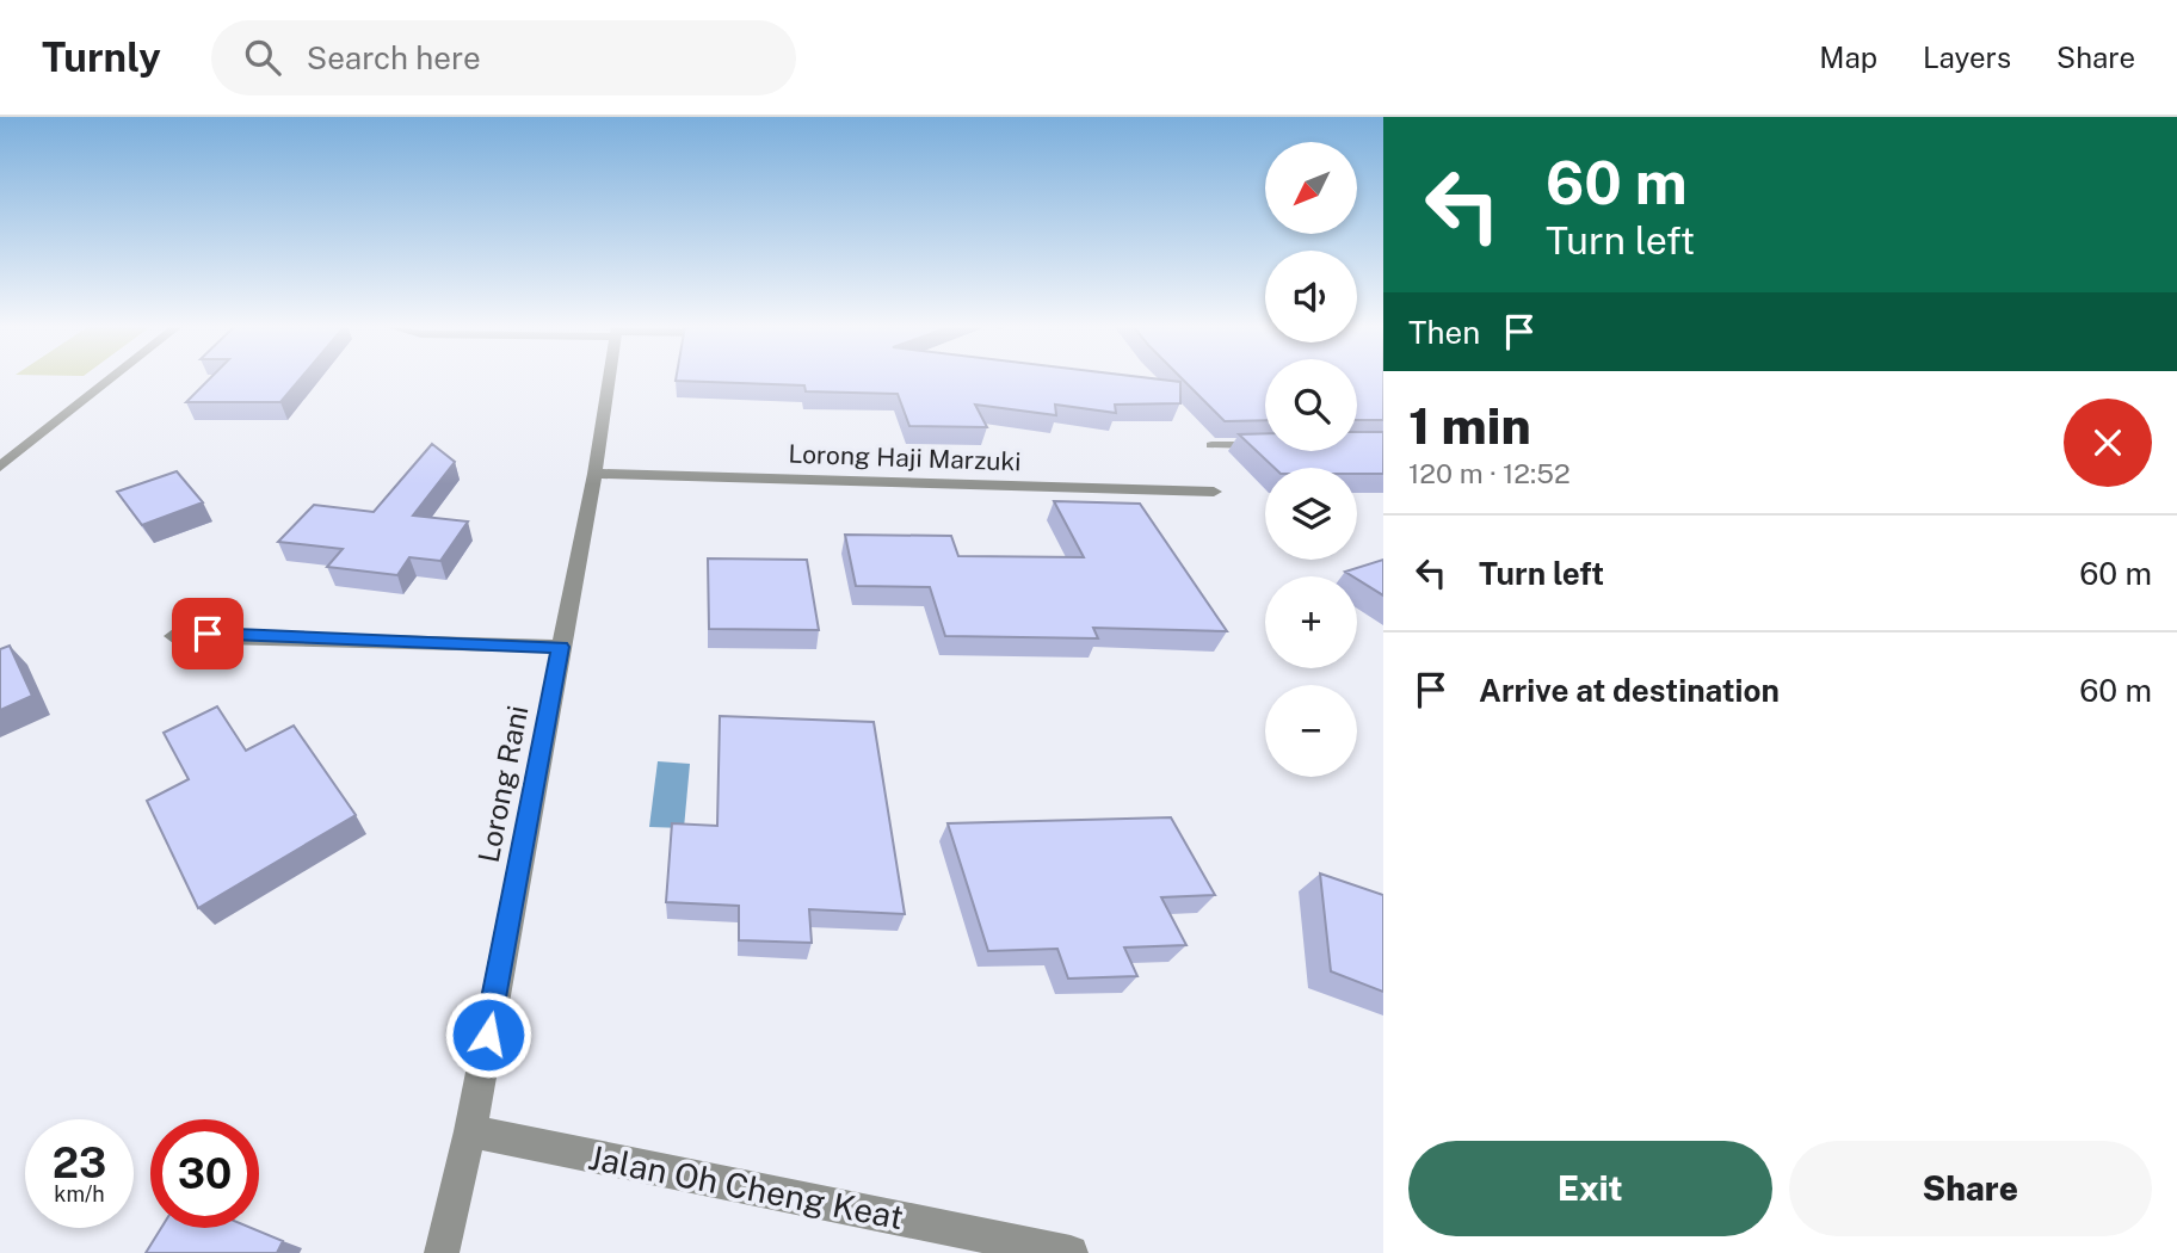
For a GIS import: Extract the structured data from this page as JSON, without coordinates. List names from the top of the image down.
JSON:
{
  "streets": {
    "street": ["Lorong Haji Marzuki", "Lorong Rani", "Jalan Oh Cheng Keat"]
  },
  "crossings": [
    ["Lorong Haji Marzuki", "Lorong Rani"],
    ["Lorong Rani", "Jalan Oh Cheng Keat"]
  ],
  "north": "bottom left",
  "page": {
    "header": "Turnly",
    "search": "Search here",
    "nav": ["Map", "Layers", "Share"],
    "turn": ["60 m", "Turn left"],
    "map_buttons": ["+", "−"],
    "then": "Then",
    "heading": ["1 min", "120 m · 12:52"],
    "list": [
      {
        "name": "Turn left",
        "value": "60 m"
      },
      {
        "name": "Arrive at destination",
        "value": "60 m"
      }
    ],
    "speed": "23 km/h",
    "limit": "30",
    "buttons": ["Exit", "Share"]
  }
}
